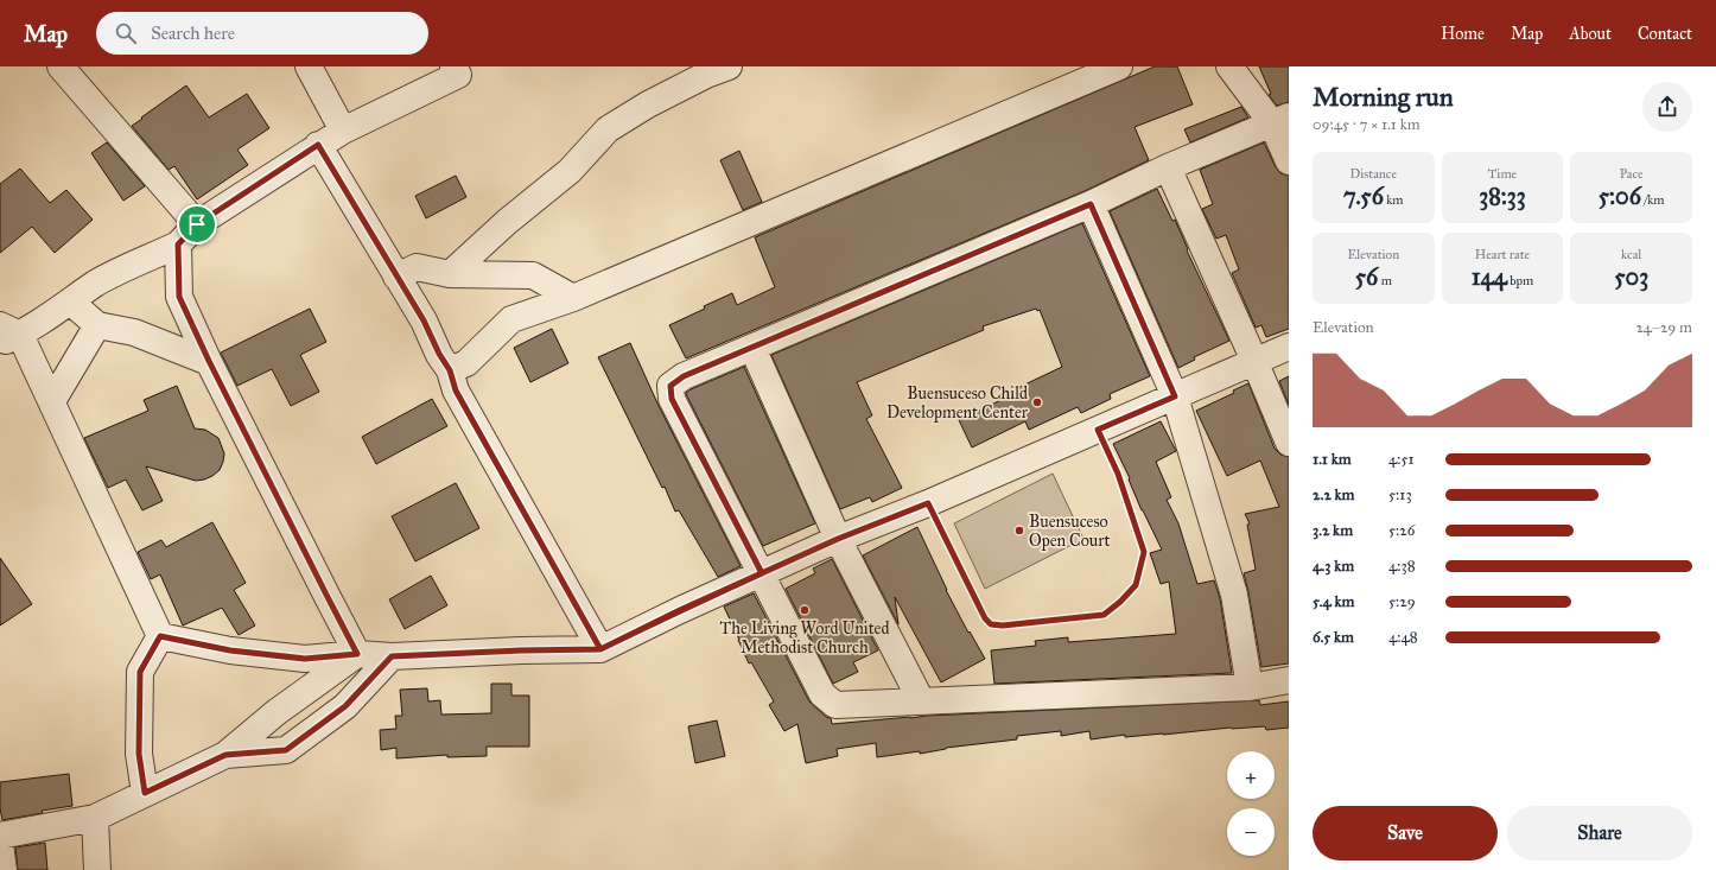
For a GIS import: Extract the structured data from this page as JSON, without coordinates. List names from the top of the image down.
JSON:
{
  "places": ["Buensuceso Child Development Center", "Buensuceso Open Court", "The Living Word United Methodist Church"],
  "page": {
    "header": "Map",
    "search": "Search here",
    "nav": [
      "Home",
      "Map",
      "About",
      "Contact"
    ],
    "heading": ["Morning run", "09:45 · 7 × 1.1 km"],
    "stats": [
      ["Distance", "7.56 km"],
      ["Time", "38:33"],
      ["Pace", "5:06 /km"],
      ["Elevation", "56 m"],
      ["Heart rate", "144 bpm"],
      ["kcal", "503"]
    ],
    "chart": ["Elevation", "24–29 m"],
    "list": [
      {
        "name": "1.1 km",
        "note": "4:51"
      },
      {
        "name": "2.2 km",
        "note": "5:13"
      },
      {
        "name": "3.2 km",
        "note": "5:26"
      },
      {
        "name": "4.3 km",
        "note": "4:38"
      },
      {
        "name": "5.4 km",
        "note": "5:29"
      },
      {
        "name": "6.5 km",
        "note": "4:48"
      }
    ],
    "map_buttons": ["+", "−"],
    "buttons": ["Save", "Share"]
  }
}
